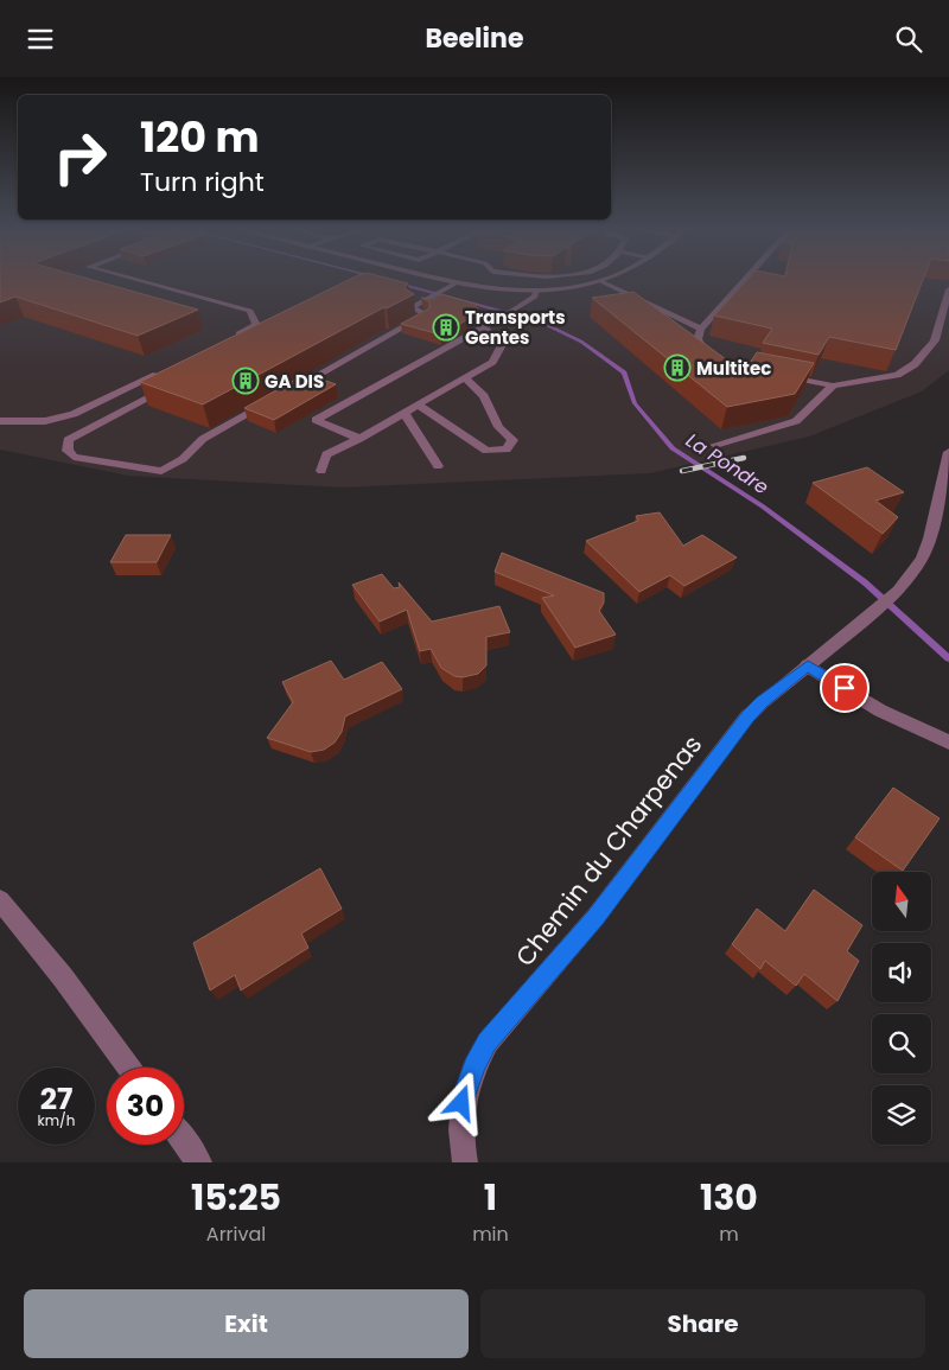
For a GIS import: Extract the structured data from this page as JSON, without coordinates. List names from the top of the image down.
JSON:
{
  "streets": {
    "street": ["Chemin du Charpenas"]
  },
  "water": ["La Pondre"],
  "places": {
    "building": ["Transports Gentes", "Multitec", "GA DIS"]
  },
  "north": "top",
  "page": {
    "header": "Beeline",
    "turn": ["120 m", "Turn right"],
    "speed": "27 km/h",
    "limit": "30",
    "eta": [
      "15:25",
      "Arrival",
      "1",
      "min",
      "130",
      "m"
    ],
    "buttons": ["Exit", "Share"]
  }
}
